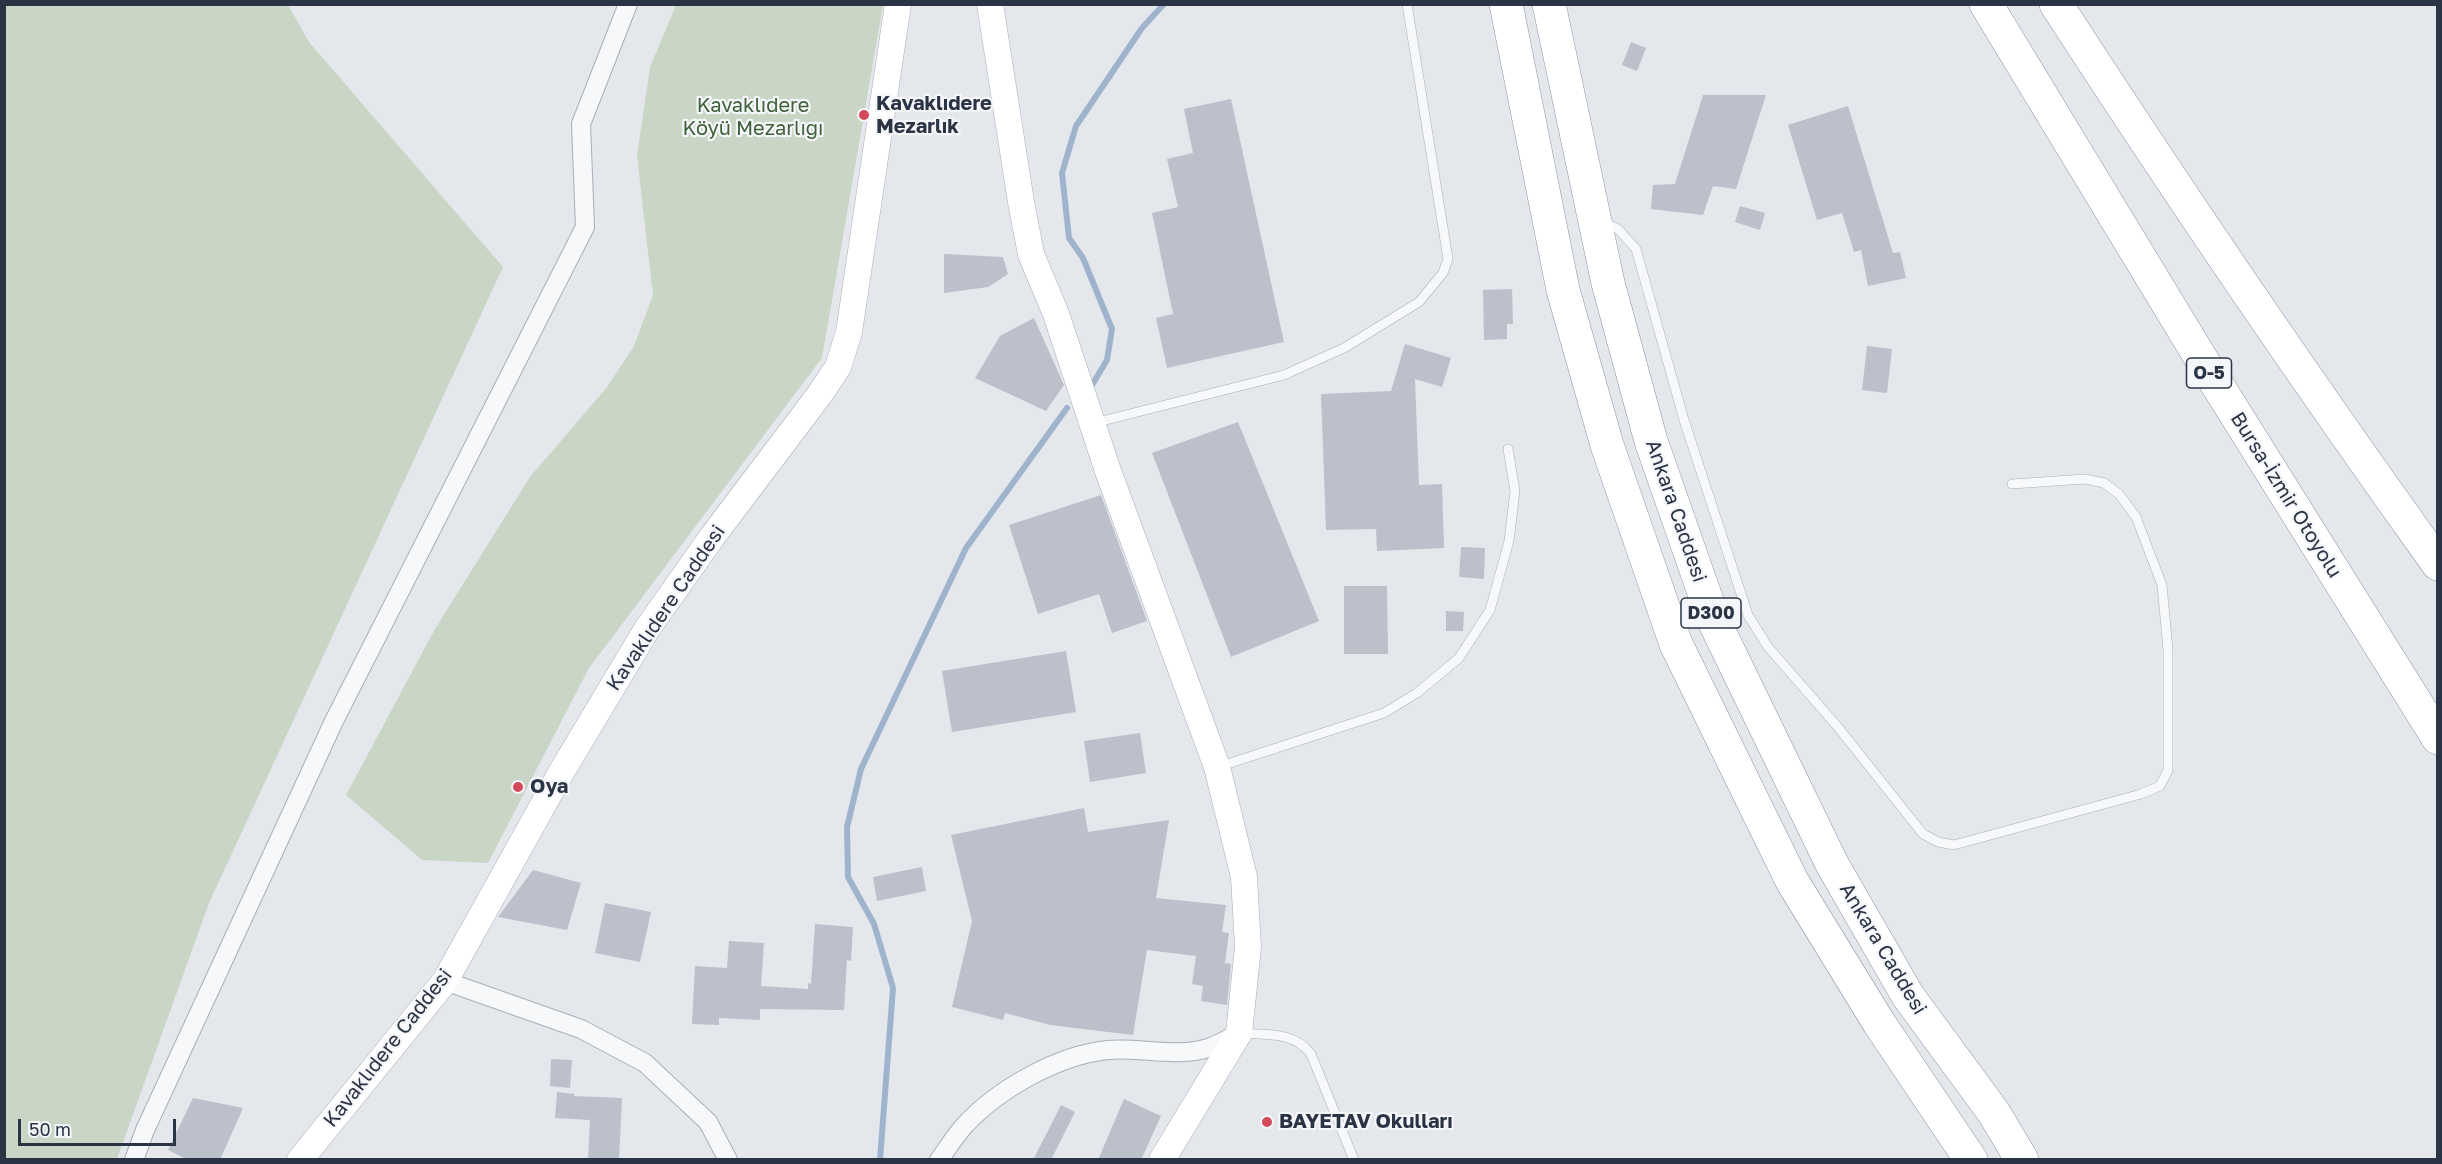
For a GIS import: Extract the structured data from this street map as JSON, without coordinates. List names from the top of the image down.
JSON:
{
  "streets": {
    "highway": [
      "O-5",
      "Bursa-İzmir Otoyolu",
      "Ankara Caddesi",
      "D300"
    ],
    "street": ["Kavaklıdere Caddesi"]
  },
  "parks": ["Kavaklıdere Köyü Mezarlığı"],
  "places": ["Kavaklıdere Mezarlık", "Oya", "BAYETAV Okulları"],
  "scale_bar": "50 m"
}
